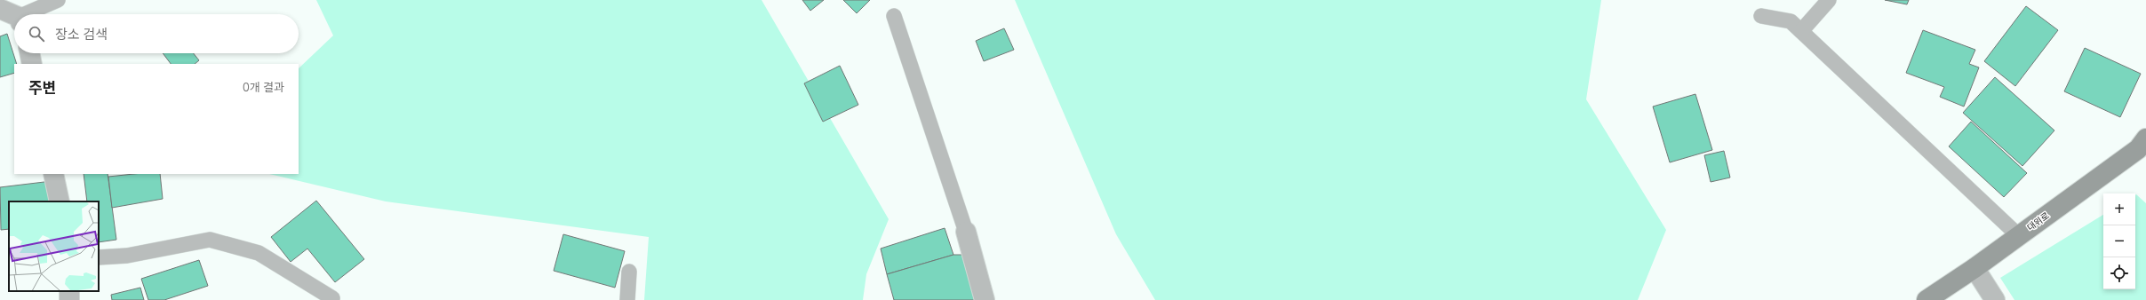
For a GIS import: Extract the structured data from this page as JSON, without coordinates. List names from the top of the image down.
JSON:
{
  "streets": {
    "main road": ["대위로"]
  },
  "page": {
    "search": "장소 검색",
    "heading": ["주변", "0개 결과"],
    "map_buttons": ["+", "−"]
  }
}
